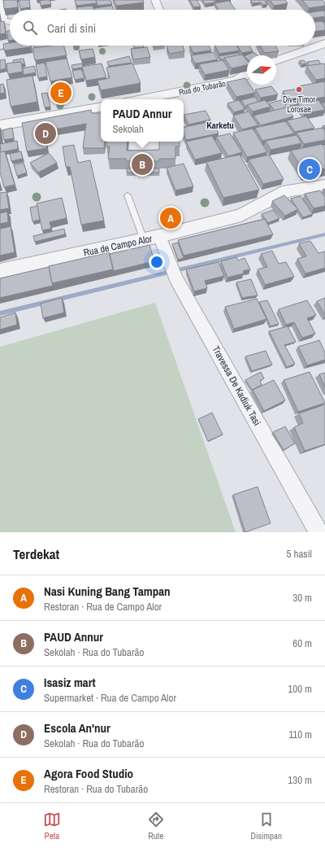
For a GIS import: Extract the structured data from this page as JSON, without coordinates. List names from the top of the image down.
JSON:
{
  "streets": {
    "street": ["Rua do Tubarão", "Rua de Campo Alor", "Travessa De Kadiuk Tasi"]
  },
  "crossings": [
    ["Rua de Campo Alor", "Travessa De Kadiuk Tasi"]
  ],
  "districts": ["Karketu"],
  "places": ["Dive Timor Lorosae"],
  "north": "right",
  "page": {
    "search": "Cari di sini",
    "pins": [
      "E",
      "D",
      "B",
      "C",
      "A"
    ],
    "popup": ["PAUD Annur", "Sekolah"],
    "heading": ["Terdekat", "5 hasil"],
    "list": [
      {
        "mark": "A",
        "name": "Nasi Kuning Bang Tampan",
        "note": "Restoran · Rua de Campo Alor",
        "value": "30 m"
      },
      {
        "mark": "B",
        "name": "PAUD Annur",
        "note": "Sekolah · Rua do Tubarão",
        "value": "60 m"
      },
      {
        "mark": "C",
        "name": "Isasiz mart",
        "note": "Supermarket · Rua de Campo Alor",
        "value": "100 m"
      },
      {
        "mark": "D",
        "name": "Escola An'nur",
        "note": "Sekolah · Rua do Tubarão",
        "value": "110 m"
      },
      {
        "mark": "E",
        "name": "Agora Food Studio",
        "note": "Restoran · Rua do Tubarão",
        "value": "130 m"
      }
    ],
    "nav": ["Peta", "Rute", "Disimpan"]
  }
}
